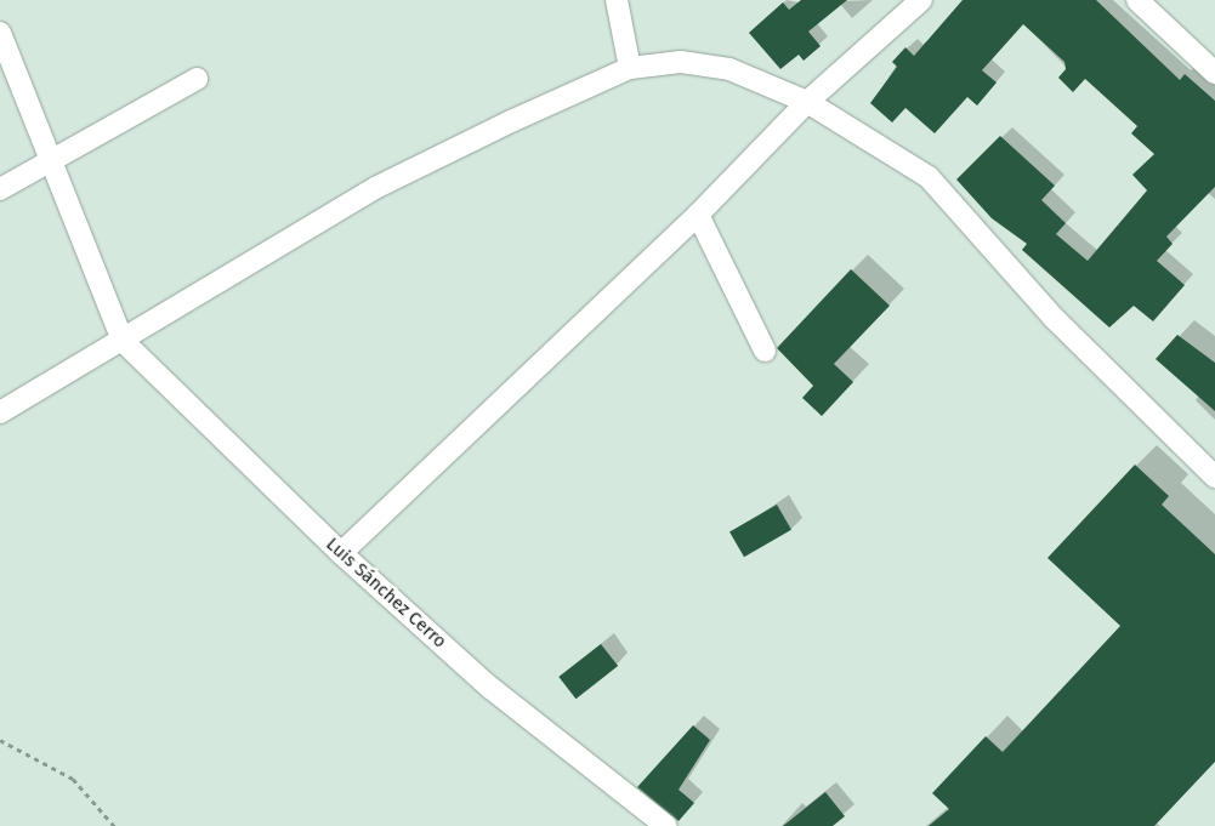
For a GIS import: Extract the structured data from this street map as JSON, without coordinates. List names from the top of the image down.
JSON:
{
  "streets": {
    "street": ["Luis Sánchez Cerro"]
  }
}
